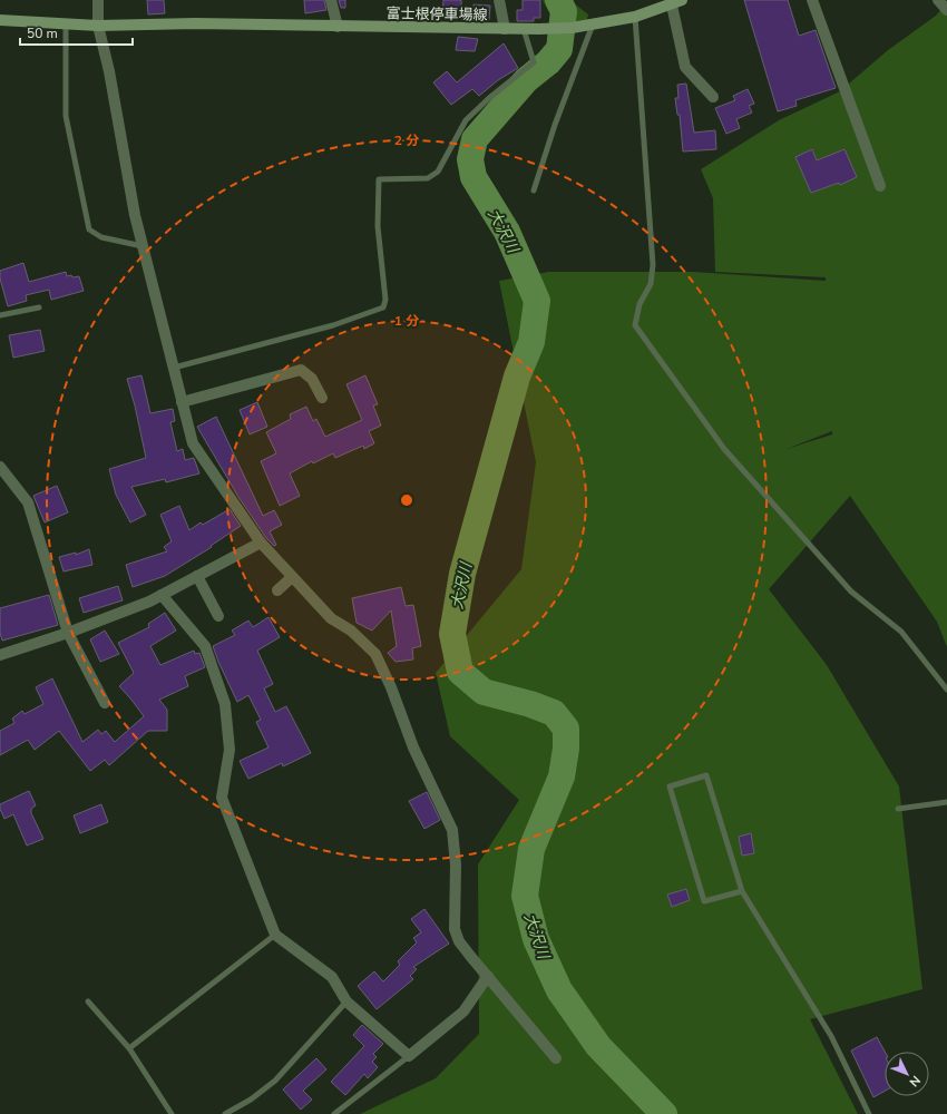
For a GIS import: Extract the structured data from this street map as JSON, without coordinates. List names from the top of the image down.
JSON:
{
  "streets": {
    "main road": ["富士根停車場線"]
  },
  "water": ["大沢川"],
  "scale_bar": "50 m",
  "north": "bottom right",
  "rings": ["2 分", "1 分"]
}
